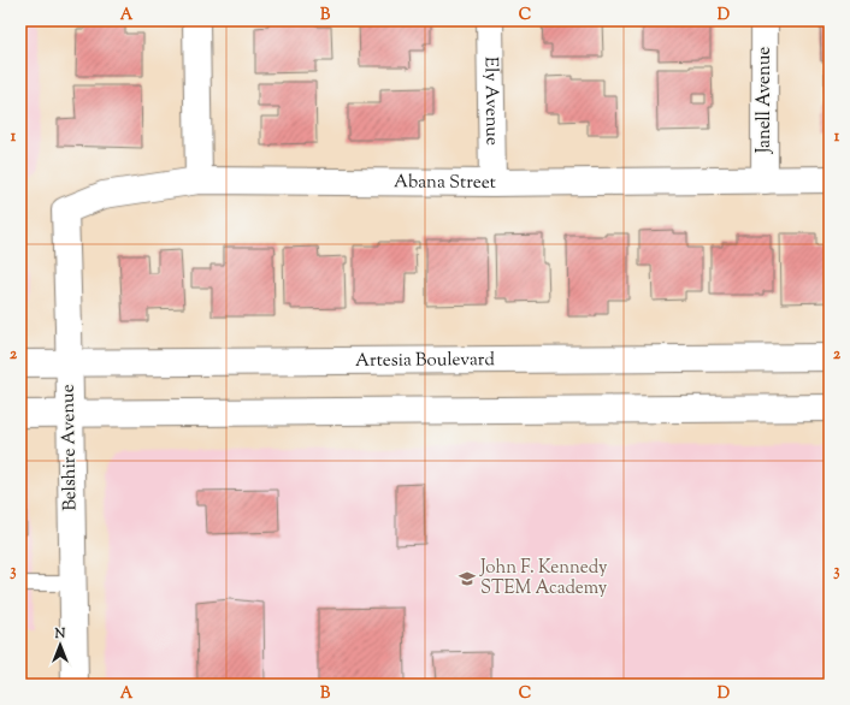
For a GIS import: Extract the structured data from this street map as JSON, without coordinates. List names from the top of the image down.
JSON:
{
  "streets": {
    "street": [
      "Janell Avenue",
      "Ely Avenue",
      "Abana Street",
      "Artesia Boulevard",
      "Belshire Avenue"
    ]
  },
  "crossings": [
    ["Janell Avenue", "Abana Street"],
    ["Ely Avenue", "Abana Street"],
    ["Abana Street", "Belshire Avenue"],
    ["Artesia Boulevard", "Belshire Avenue"]
  ],
  "places": {
    "school or university": ["John F. Kennedy STEM Academy"]
  },
  "north": "top",
  "grid": {
    "columns": [
      "A",
      "B",
      "C",
      "D"
    ],
    "rows": ["1", "2", "3"]
  }
}
